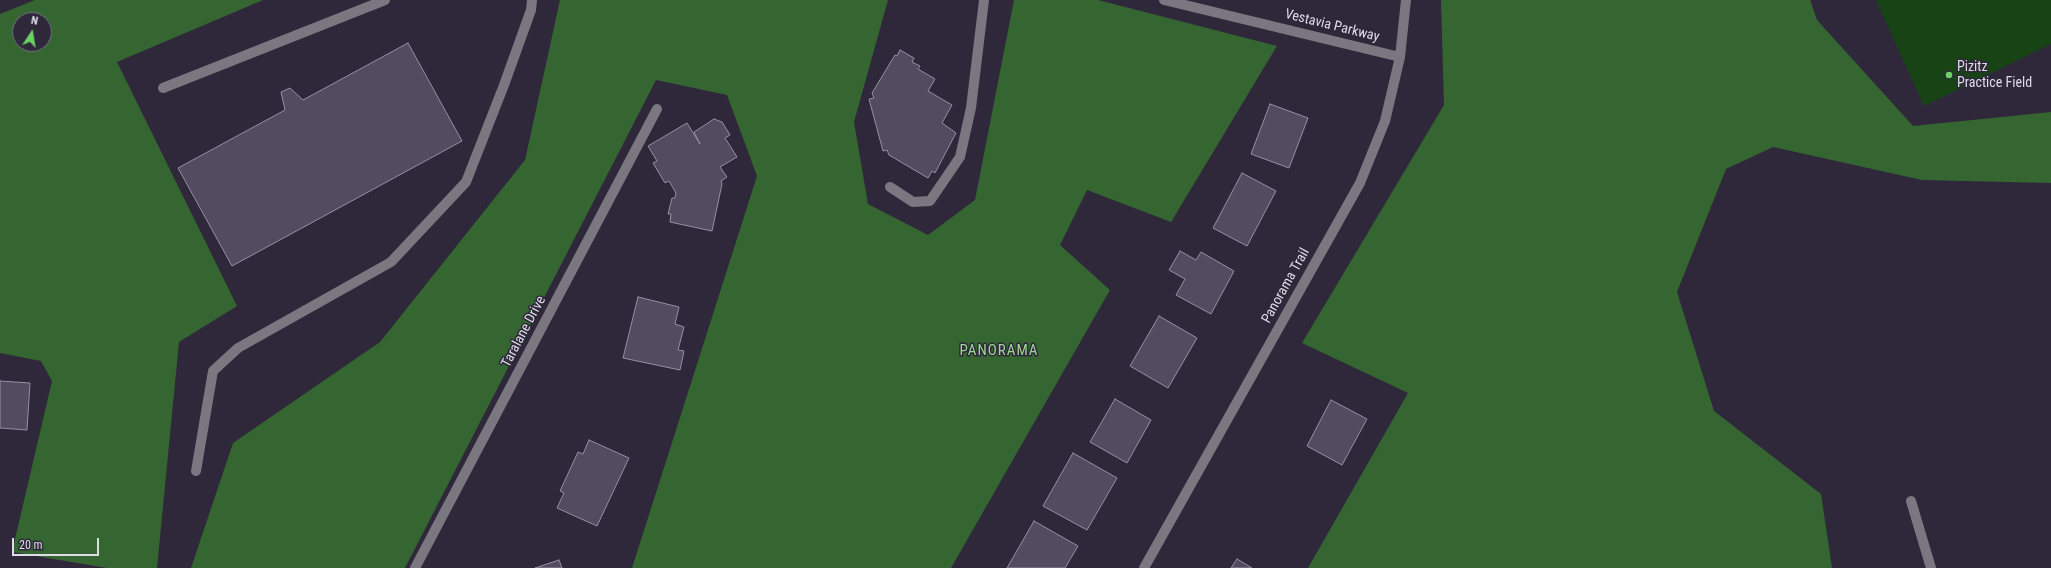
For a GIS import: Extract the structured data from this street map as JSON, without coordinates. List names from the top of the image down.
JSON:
{
  "streets": {
    "street": ["Vestavia Parkway", "Panorama Trail", "Taralane Drive"]
  },
  "crossings": [
    ["Vestavia Parkway", "Panorama Trail"]
  ],
  "districts": ["PANORAMA"],
  "places": ["Pizitz Practice Field"],
  "scale_bar": "20 m",
  "north": "top"
}
